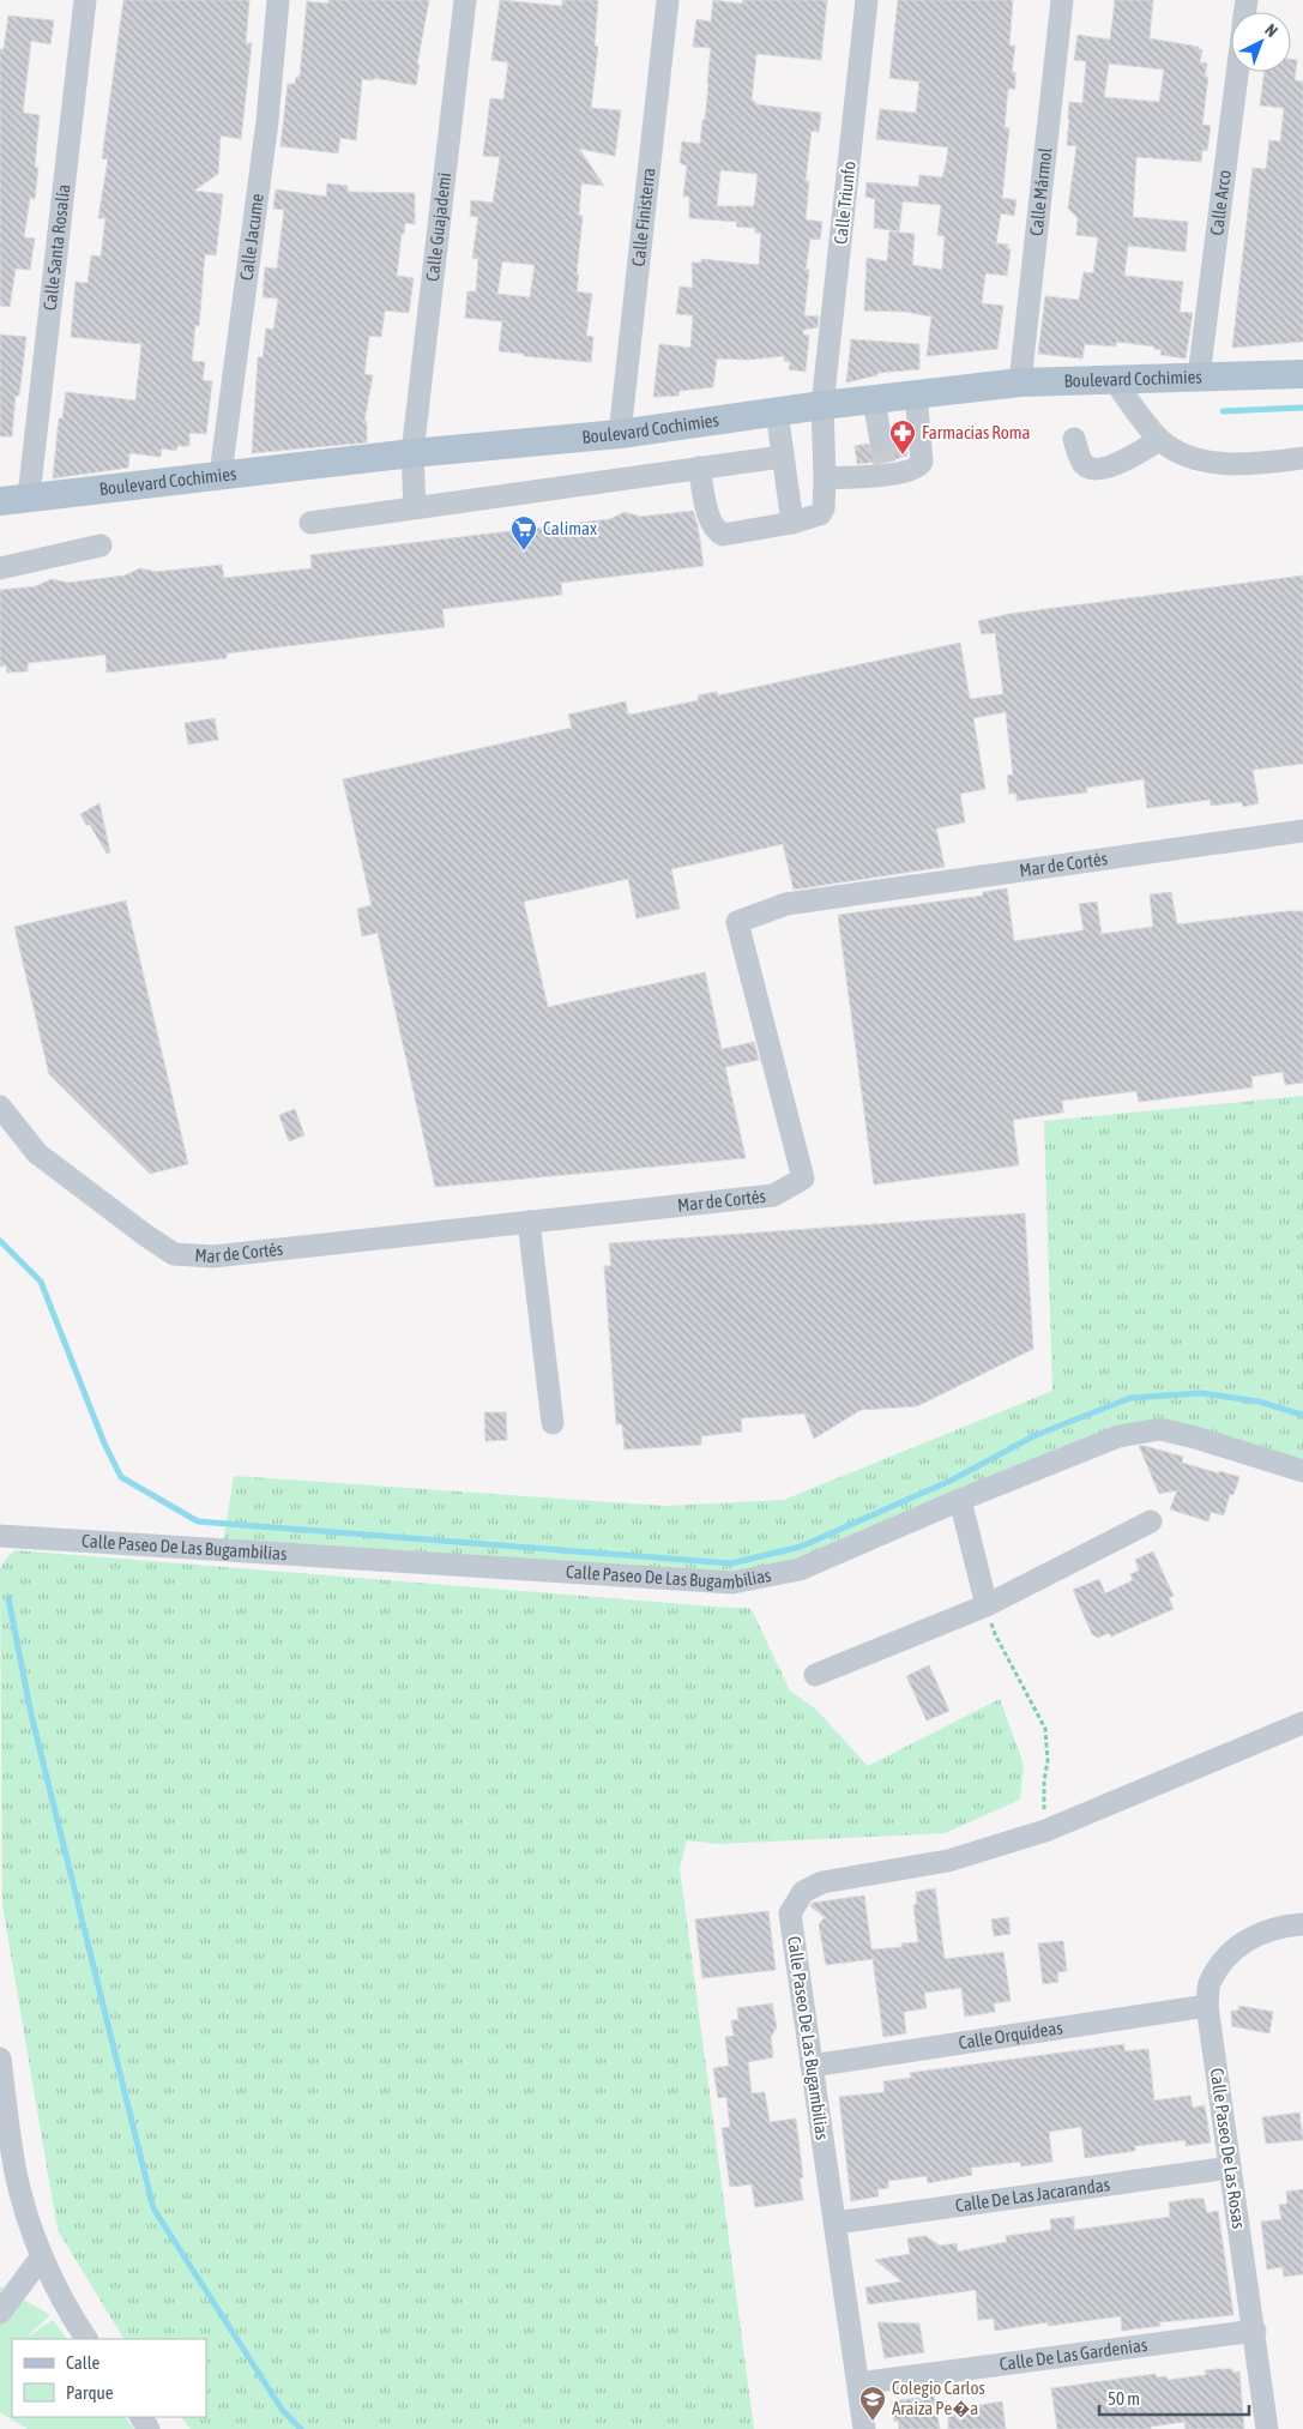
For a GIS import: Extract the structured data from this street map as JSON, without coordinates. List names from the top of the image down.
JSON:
{
  "streets": {
    "main road": ["Boulevard Cochimies"],
    "street": [
      "Calle Mármol",
      "Calle Arco",
      "Calle Triunfo",
      "Calle Finisterra",
      "Calle Guajademi",
      "Calle Jacume",
      "Calle Santa Rosalía",
      "Mar de Cortés",
      "Calle Paseo De Las Bugambilias",
      "Calle Orquídeas",
      "Calle Paseo De Las Rosas",
      "Calle De Las Jacarandas",
      "Calle De Las Gardenias"
    ]
  },
  "crossings": [
    ["Calle Mármol", "Boulevard Cochimies"],
    ["Calle Arco", "Boulevard Cochimies"],
    ["Calle Triunfo", "Boulevard Cochimies"],
    ["Calle Finisterra", "Boulevard Cochimies"],
    ["Calle Guajademi", "Boulevard Cochimies"],
    ["Calle Jacume", "Boulevard Cochimies"],
    ["Calle Santa Rosalía", "Boulevard Cochimies"],
    ["Calle Paseo De Las Bugambilias", "Calle Orquídeas"],
    ["Calle Paseo De Las Bugambilias", "Calle De Las Jacarandas"],
    ["Calle Paseo De Las Bugambilias", "Calle De Las Gardenias"],
    ["Calle Orquídeas", "Calle Paseo De Las Rosas"],
    ["Calle Paseo De Las Rosas", "Calle De Las Jacarandas"],
    ["Calle Paseo De Las Rosas", "Calle De Las Gardenias"]
  ],
  "places": {
    "pharmacy": ["Farmacias Roma"],
    "supermarket": ["Calimax"],
    "school or university": ["Colegio Carlos Araiza Pe�a"]
  },
  "legend": ["Calle", "Parque"],
  "scale_bar": "50 m",
  "north": "top right"
}
